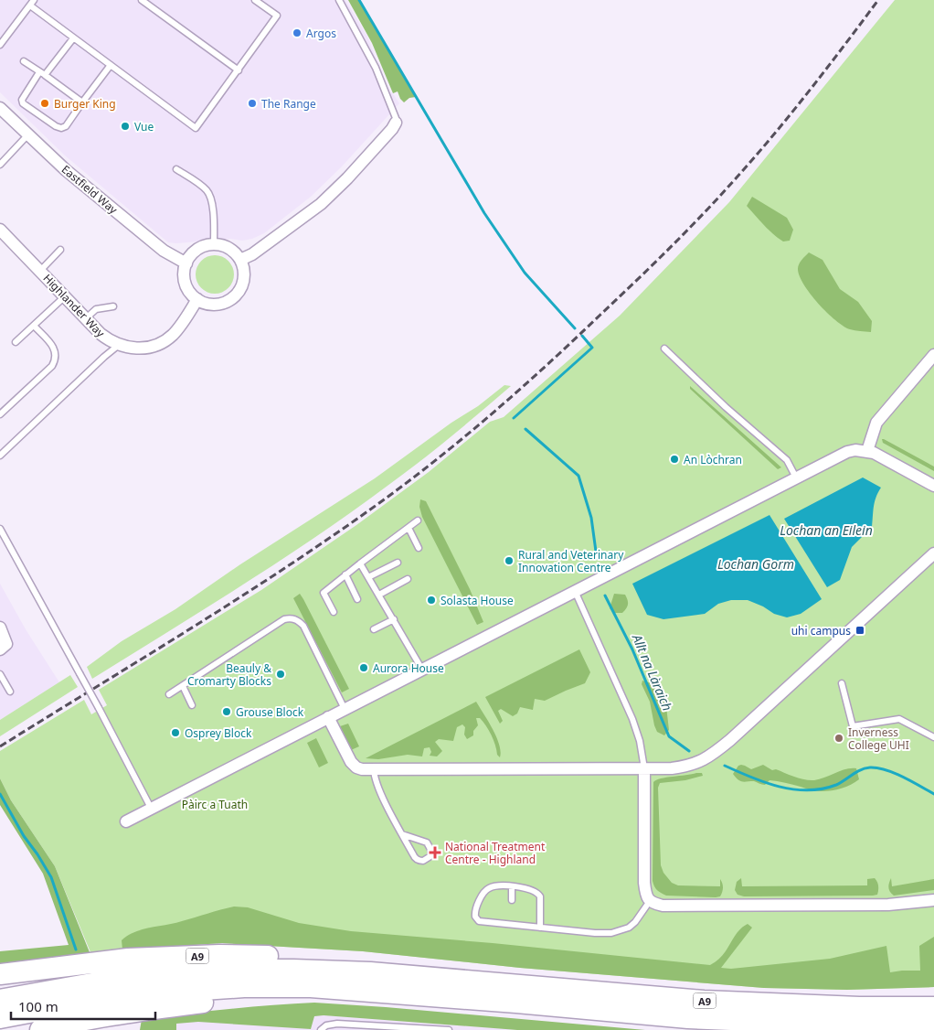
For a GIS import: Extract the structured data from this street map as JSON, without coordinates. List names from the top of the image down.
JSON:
{
  "streets": {
    "highway": ["A9"],
    "street": ["Eastfield Way", "Highlander Way"]
  },
  "crossings": [
    ["Eastfield Way", "Highlander Way"]
  ],
  "water": ["Lochan an Eilein", "Lochan Gorm", "Allt na Làraich"],
  "parks": ["Pàirc a Tuath"],
  "places": {
    "other": [
      "Argos",
      "Burger King",
      "The Range",
      "Vue",
      "An Lòchran",
      "Rural and Veterinary Innovation Centre",
      "Solasta House",
      "Aurora House",
      "Beauly & Cromarty Blocks",
      "Grouse Block",
      "Osprey Block",
      "Inverness College UHI"
    ],
    "transit": ["uhi campus"],
    "health": ["National Treatment Centre - Highland"]
  },
  "scale_bar": "100 m"
}
